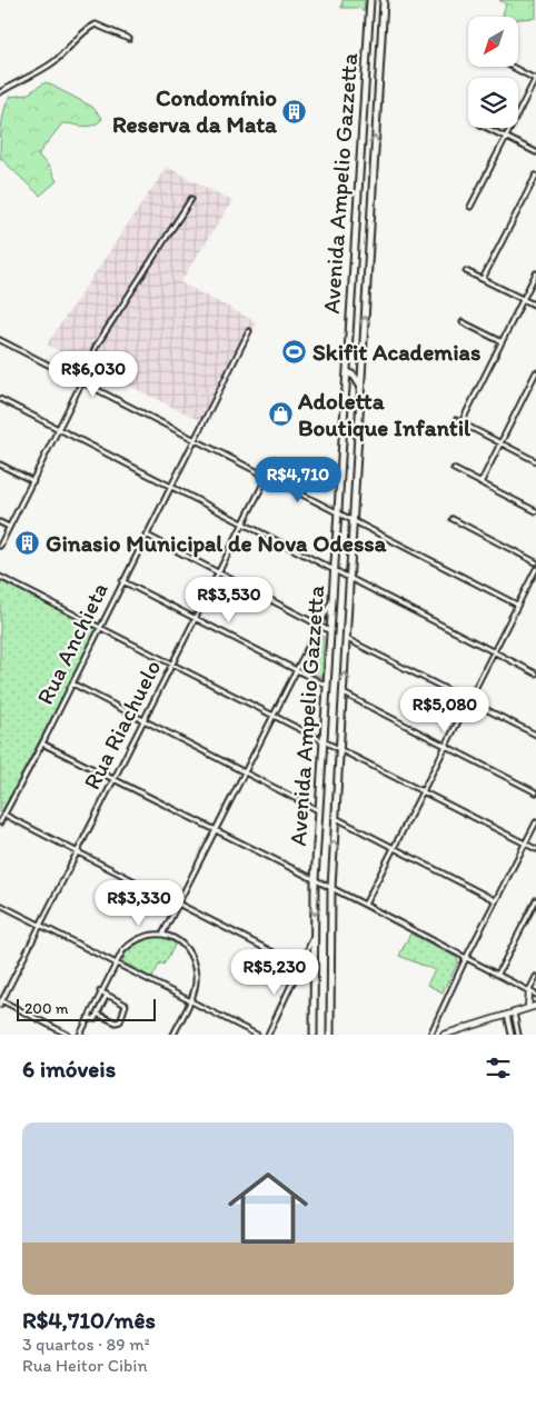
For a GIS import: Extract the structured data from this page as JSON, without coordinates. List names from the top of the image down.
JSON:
{
  "streets": {
    "main road": ["Avenida Ampelio Gazzetta"],
    "street": ["Rua Anchieta", "Rua Riachuelo"]
  },
  "places": {
    "building": ["Condomínio Reserva da Mata", "Ginasio Municipal de Nova Odessa"],
    "sports": ["Skifit Academias"],
    "shop": ["Adoletta Boutique Infantil"]
  },
  "scale_bar": "200 m",
  "north": "bottom left",
  "page": {
    "price": [
      "R$6,030",
      "R$4,710",
      "R$3,530",
      "R$5,080",
      "R$3,330",
      "R$5,230"
    ],
    "scale": "200 m",
    "heading": "6 imóveis",
    "list": [
      {
        "name": "R$4,710/mês",
        "note": "3 quartos · 89 m² · Rua Heitor Cibin"
      }
    ]
  }
}
